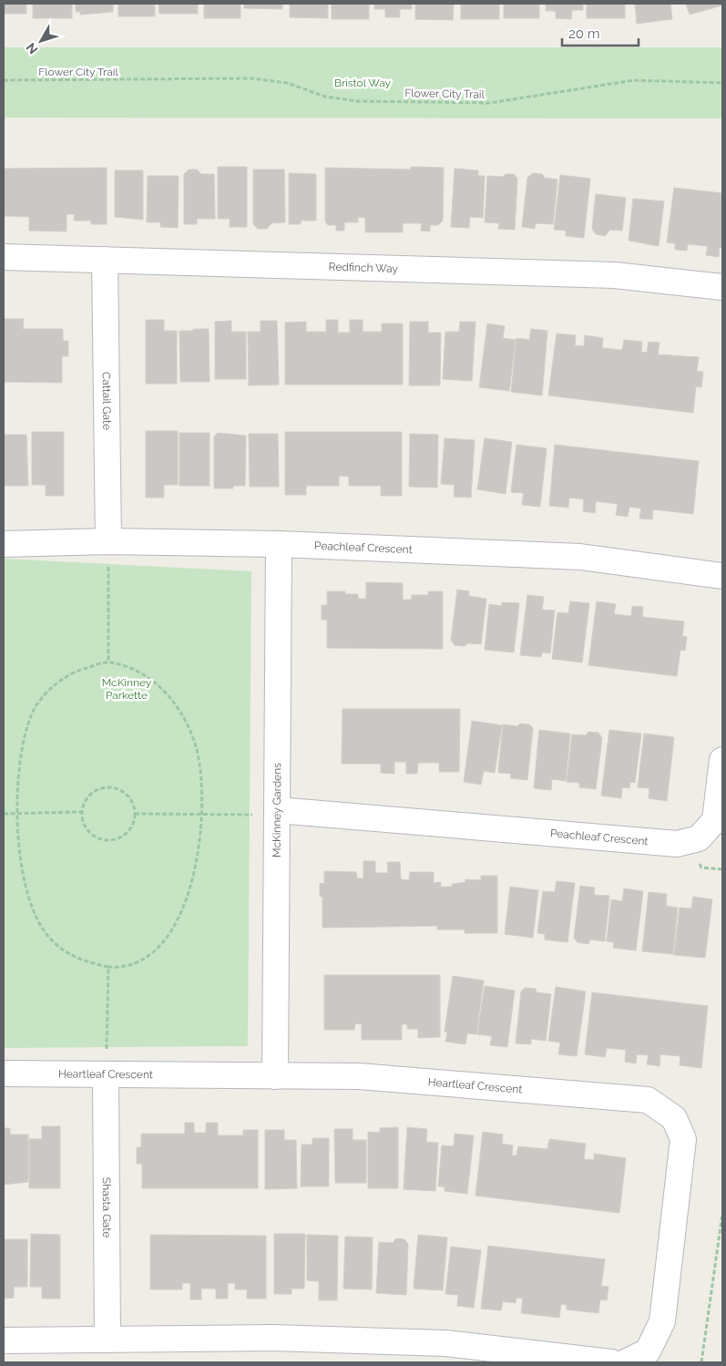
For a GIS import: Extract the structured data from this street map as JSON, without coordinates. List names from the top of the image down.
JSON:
{
  "streets": {
    "street": [
      "Redfinch Way",
      "Cattail Gate",
      "Peachleaf Crescent",
      "McKinney Gardens",
      "Heartleaf Crescent",
      "Shasta Gate"
    ],
    "path": ["Flower City Trail"]
  },
  "crossings": [
    ["Redfinch Way", "Cattail Gate"],
    ["Cattail Gate", "Peachleaf Crescent"],
    ["Peachleaf Crescent", "McKinney Gardens"],
    ["McKinney Gardens", "Heartleaf Crescent"],
    ["Heartleaf Crescent", "Shasta Gate"]
  ],
  "parks": ["Bristol Way", "McKinney Parkette"],
  "scale_bar": "20 m",
  "north": "bottom left"
}
